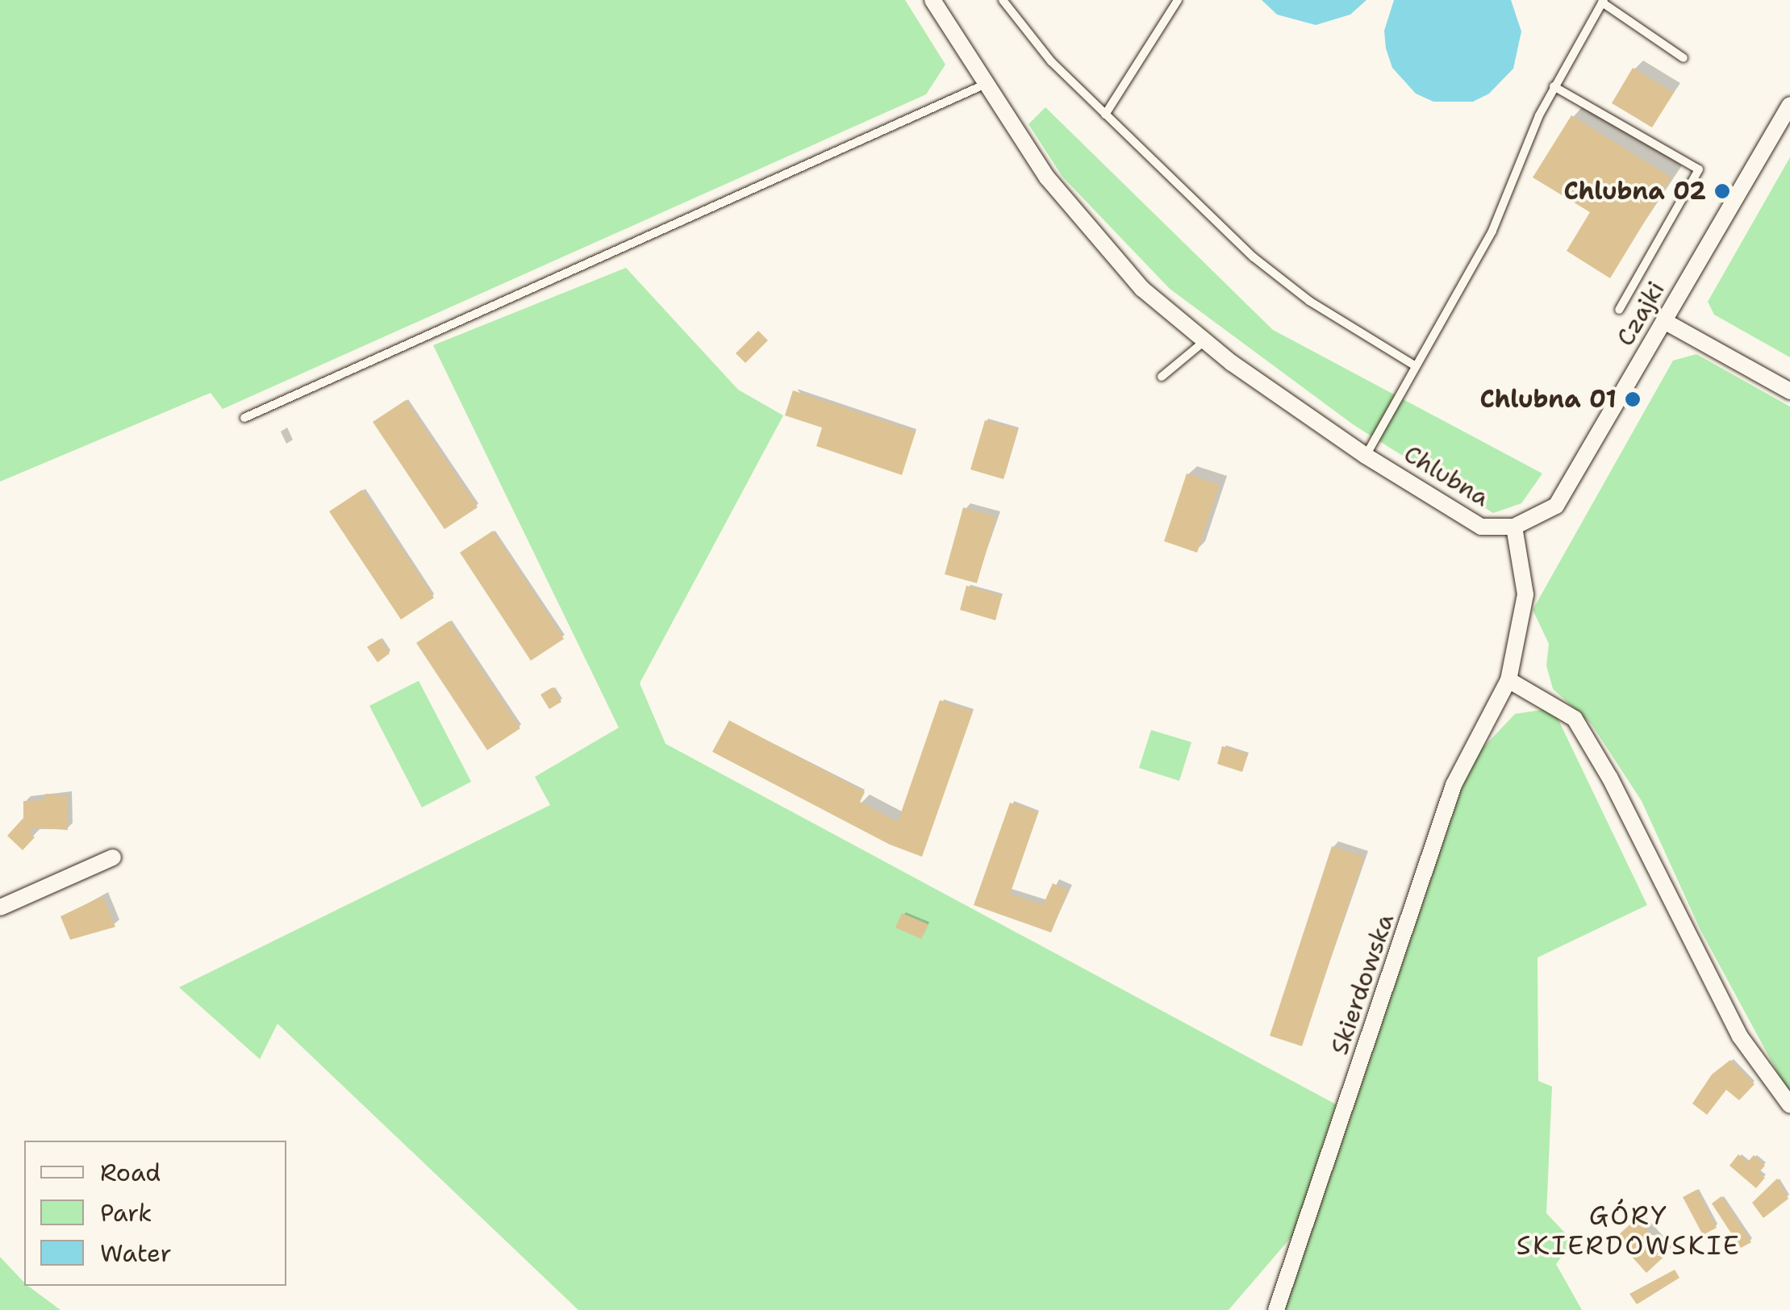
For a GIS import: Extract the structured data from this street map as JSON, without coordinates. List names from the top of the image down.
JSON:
{
  "streets": {
    "street": ["Czajki", "Chlubna", "Skierdowska"]
  },
  "crossings": [
    ["Czajki", "Chlubna"]
  ],
  "districts": ["GÓRY SKIERDOWSKIE"],
  "places": ["Chlubna 02", "Chlubna 01"],
  "legend": ["Road", "Park", "Water"]
}
